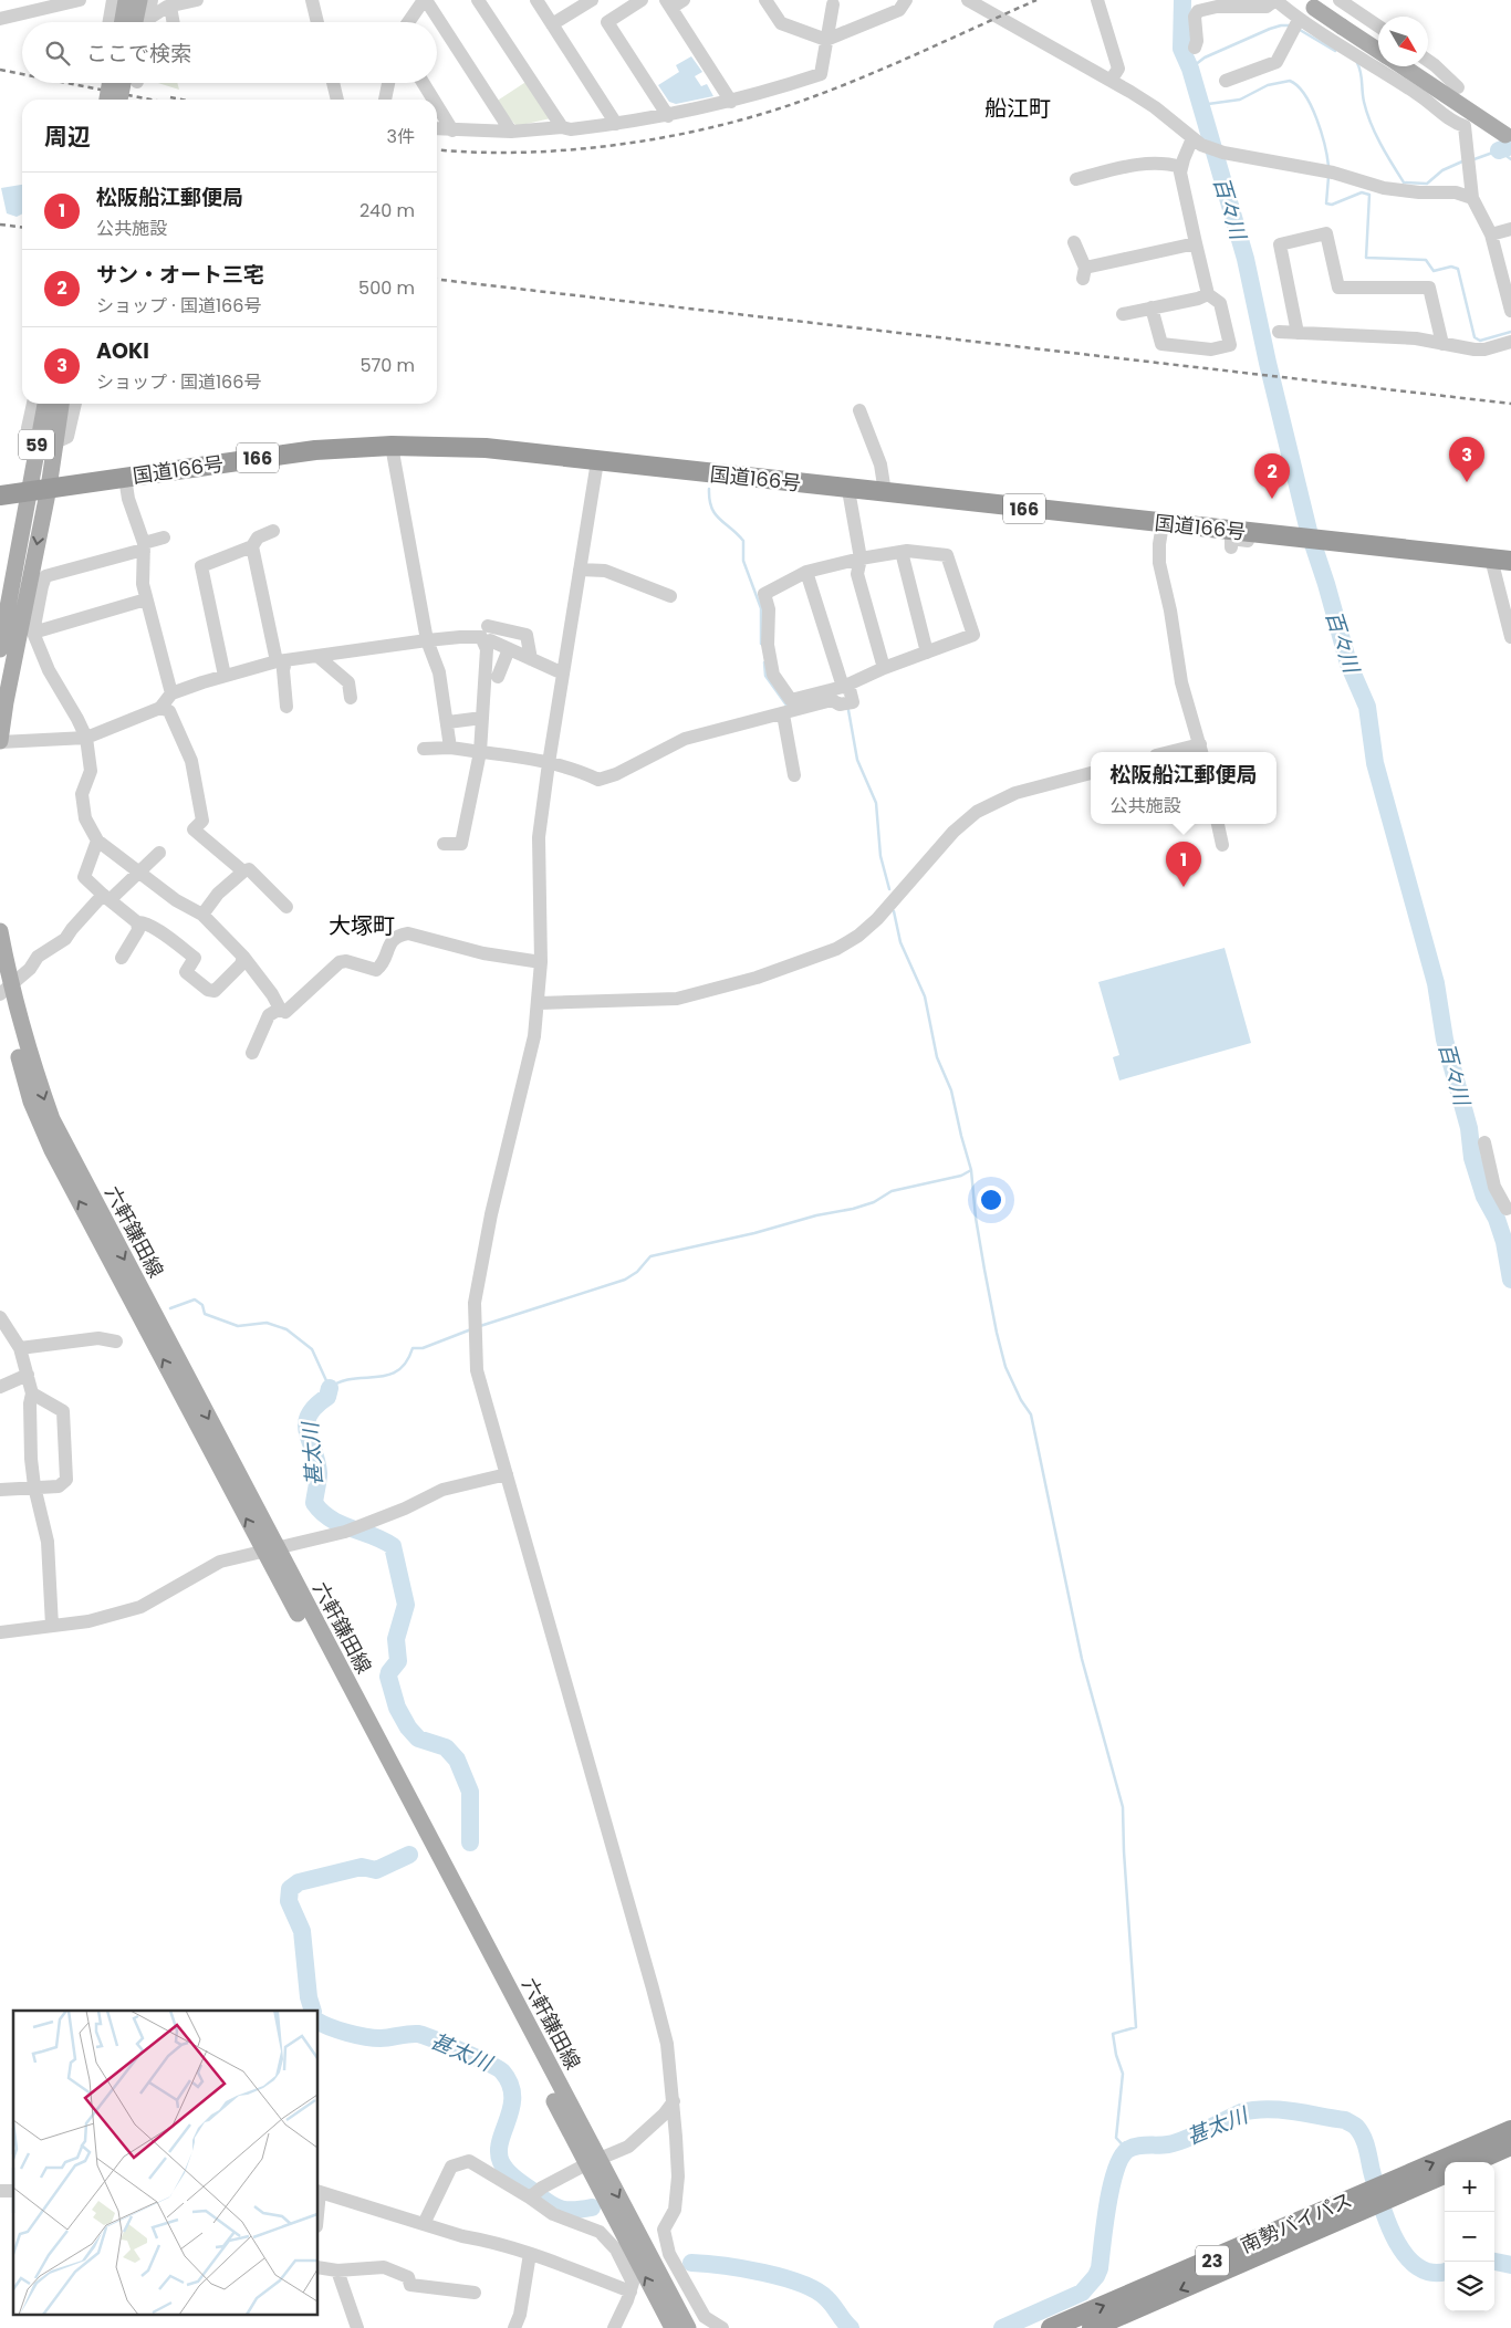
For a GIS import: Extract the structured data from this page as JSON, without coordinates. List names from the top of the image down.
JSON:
{
  "streets": {
    "highway": [
      "166",
      "国道166号",
      "南勢バイパス",
      "23"
    ],
    "main road": ["59", "六軒鎌田線"]
  },
  "crossings": [
    ["59", "国道166号"]
  ],
  "districts": ["船江町", "大塚町"],
  "water": ["百々川", "甚太川"],
  "north": "bottom right",
  "page": {
    "search": "ここで検索",
    "heading": ["周辺", "3件"],
    "list": [
      {
        "mark": "1",
        "name": "松阪船江郵便局",
        "note": "公共施設",
        "value": "240 m"
      },
      {
        "mark": "2",
        "name": "サン・オート三宅",
        "note": "ショップ · 国道166号",
        "value": "500 m"
      },
      {
        "mark": "3",
        "name": "AOKI",
        "note": "ショップ · 国道166号",
        "value": "570 m"
      }
    ],
    "pins": ["3", "2", "1"],
    "popup": ["松阪船江郵便局", "公共施設"],
    "map_buttons": ["+", "−"]
  }
}
